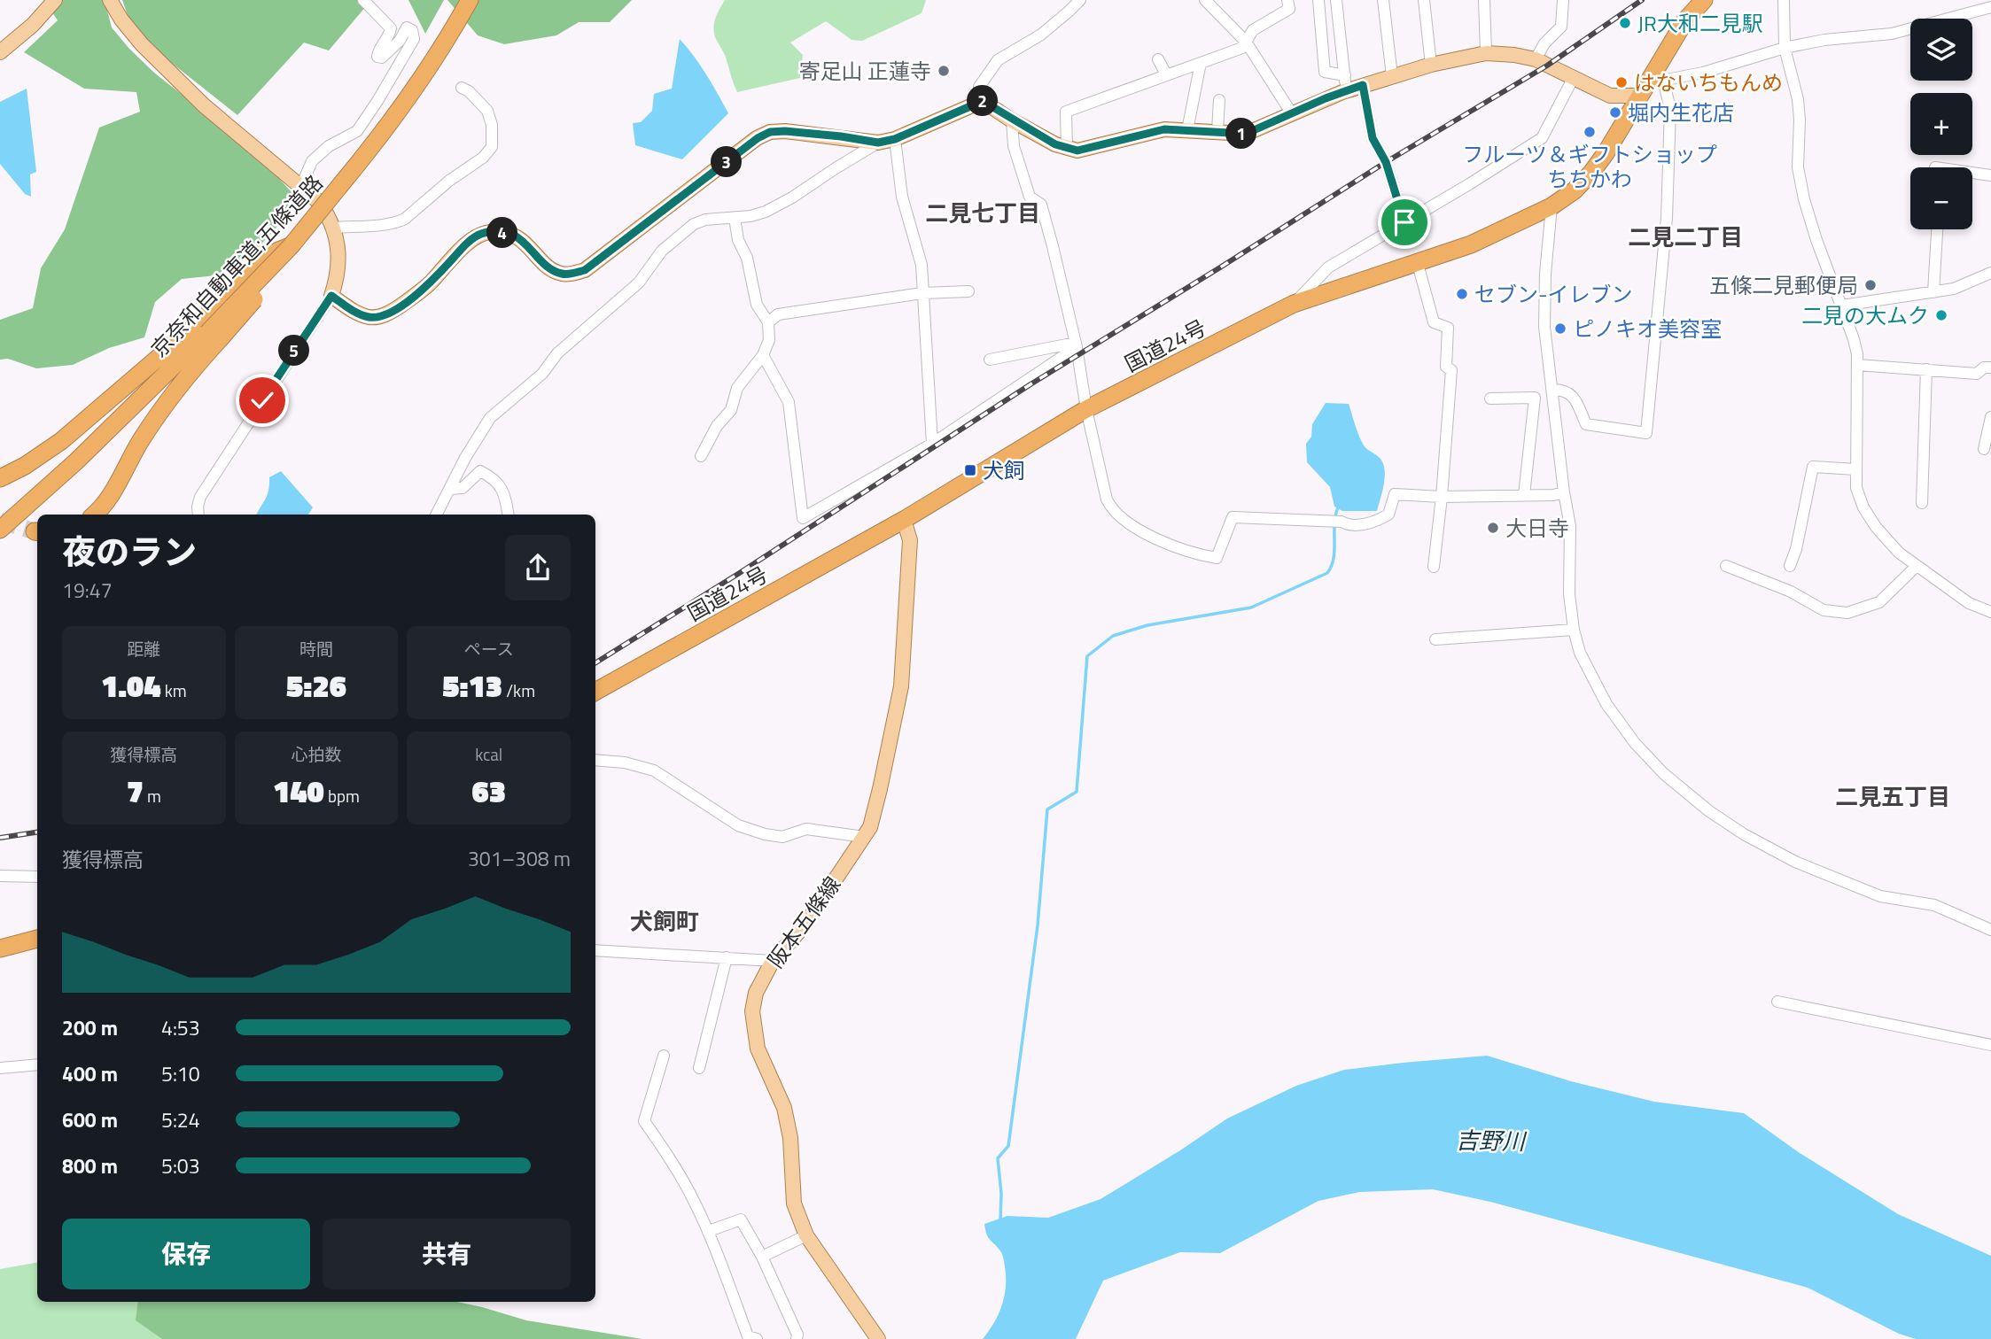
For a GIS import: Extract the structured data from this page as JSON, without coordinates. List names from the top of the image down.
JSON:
{
  "streets": {
    "highway": ["京奈和自動車道;五條道路", "国道24号"],
    "main road": ["阪本五條線"]
  },
  "crossings": [
    ["国道24号", "阪本五條線"]
  ],
  "districts": [
    "二見七丁目",
    "二見二丁目",
    "二見五丁目",
    "犬飼町"
  ],
  "water": ["吉野川"],
  "places": {
    "other": [
      "JR大和二見駅",
      "寄足山 正蓮寺",
      "はないちもんめ",
      "堀内生花店",
      "フルーツ＆ギフトショップ ちちかわ",
      "五條二見郵便局",
      "セブン-イレブン",
      "二見の大ムク",
      "ピノキオ美容室",
      "大日寺"
    ],
    "transit": ["犬飼"]
  },
  "page": {
    "map_buttons": ["+", "−"],
    "pins": [
      "2",
      "1",
      "3",
      "4",
      "5"
    ],
    "heading": ["夜のラン", "19:47"],
    "stats": [
      ["距離", "1.04 km"],
      ["時間", "5:26"],
      ["ペース", "5:13 /km"],
      ["獲得標高", "7 m"],
      ["心拍数", "140 bpm"],
      ["kcal", "63"]
    ],
    "chart": ["獲得標高", "301–308 m"],
    "list": [
      {
        "name": "200 m",
        "note": "4:53"
      },
      {
        "name": "400 m",
        "note": "5:10"
      },
      {
        "name": "600 m",
        "note": "5:24"
      },
      {
        "name": "800 m",
        "note": "5:03"
      }
    ],
    "buttons": ["保存", "共有"]
  }
}
